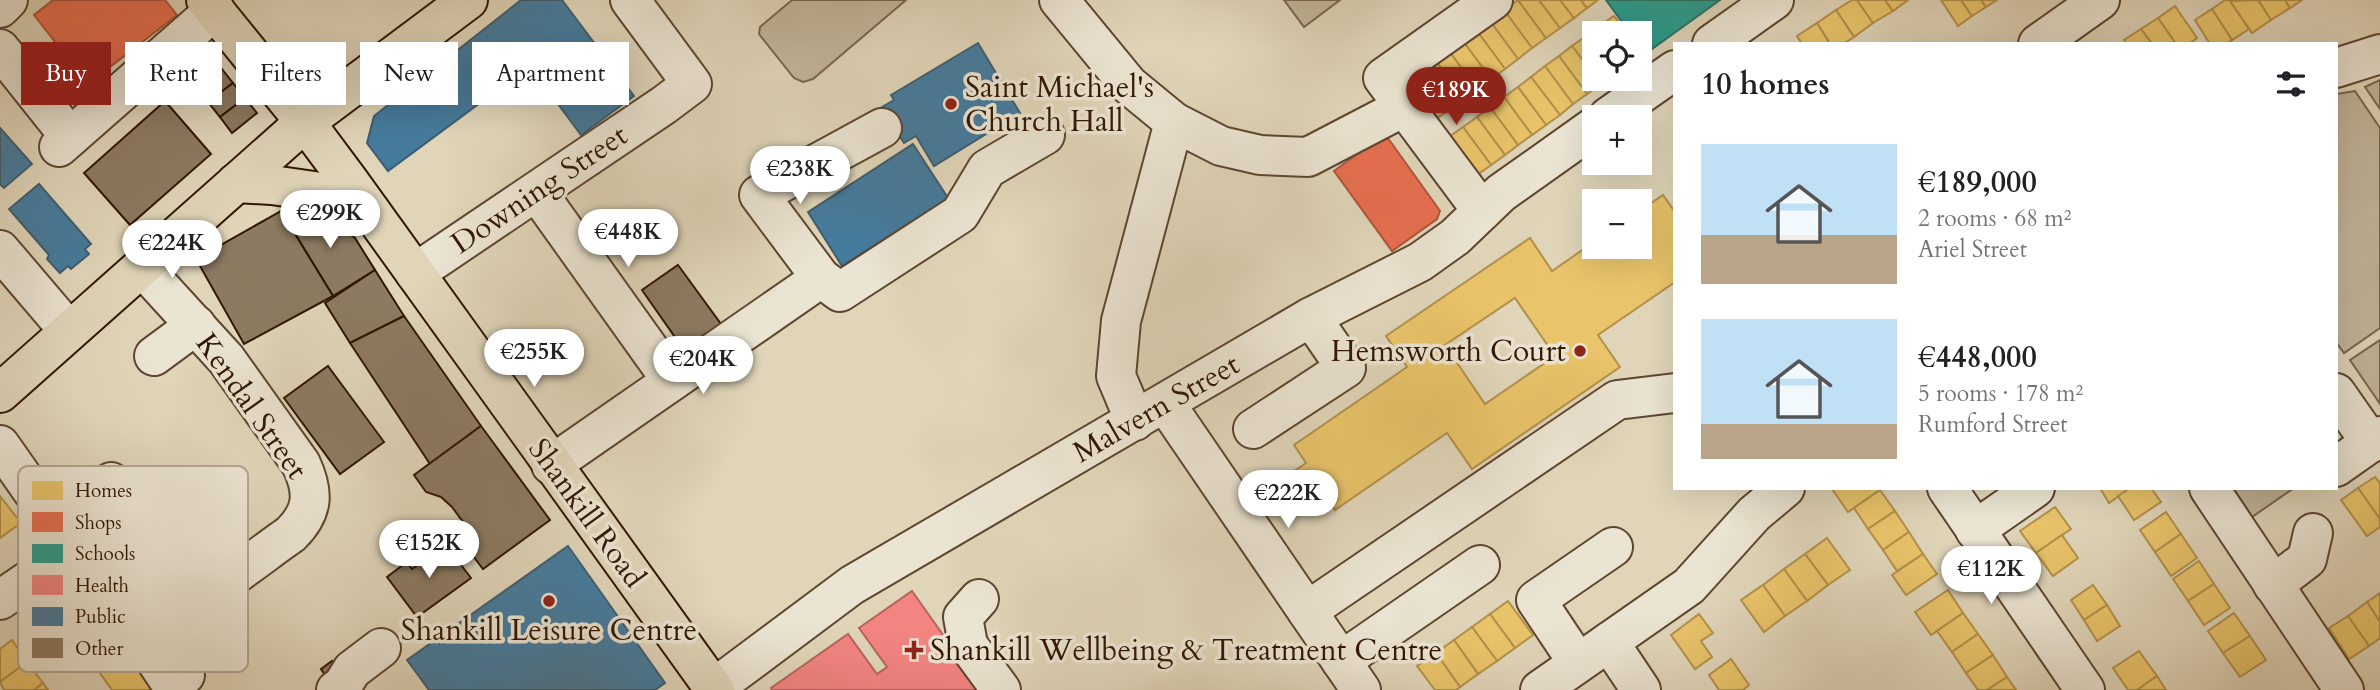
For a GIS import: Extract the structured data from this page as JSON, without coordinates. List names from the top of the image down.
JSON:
{
  "streets": {
    "main road": ["Shankill Road"],
    "street": ["Downing Street", "Kendal Street", "Malvern Street"]
  },
  "crossings": [
    ["Downing Street", "Shankill Road"],
    ["Malvern Street", "Shankill Road"]
  ],
  "places": {
    "other": ["Saint Michael's Church Hall", "Hemsworth Court", "Shankill Leisure Centre"],
    "health": ["Shankill Wellbeing & Treatment Centre"]
  },
  "legend": [
    "Homes",
    "Shops",
    "Schools",
    "Health",
    "Public",
    "Other"
  ],
  "page": {
    "map_buttons": ["+", "−"],
    "chip": [
      "Buy",
      "Rent",
      "Filters",
      "New",
      "Apartment"
    ],
    "heading": "10 homes",
    "price": [
      "€189K",
      "€238K",
      "€299K",
      "€448K",
      "€224K",
      "€255K",
      "€204K",
      "€222K",
      "€152K",
      "€112K"
    ],
    "list": [
      {
        "name": "€189,000",
        "note": "2 rooms · 68 m² · Ariel Street"
      },
      {
        "name": "€448,000",
        "note": "5 rooms · 178 m² · Rumford Street"
      }
    ]
  }
}
